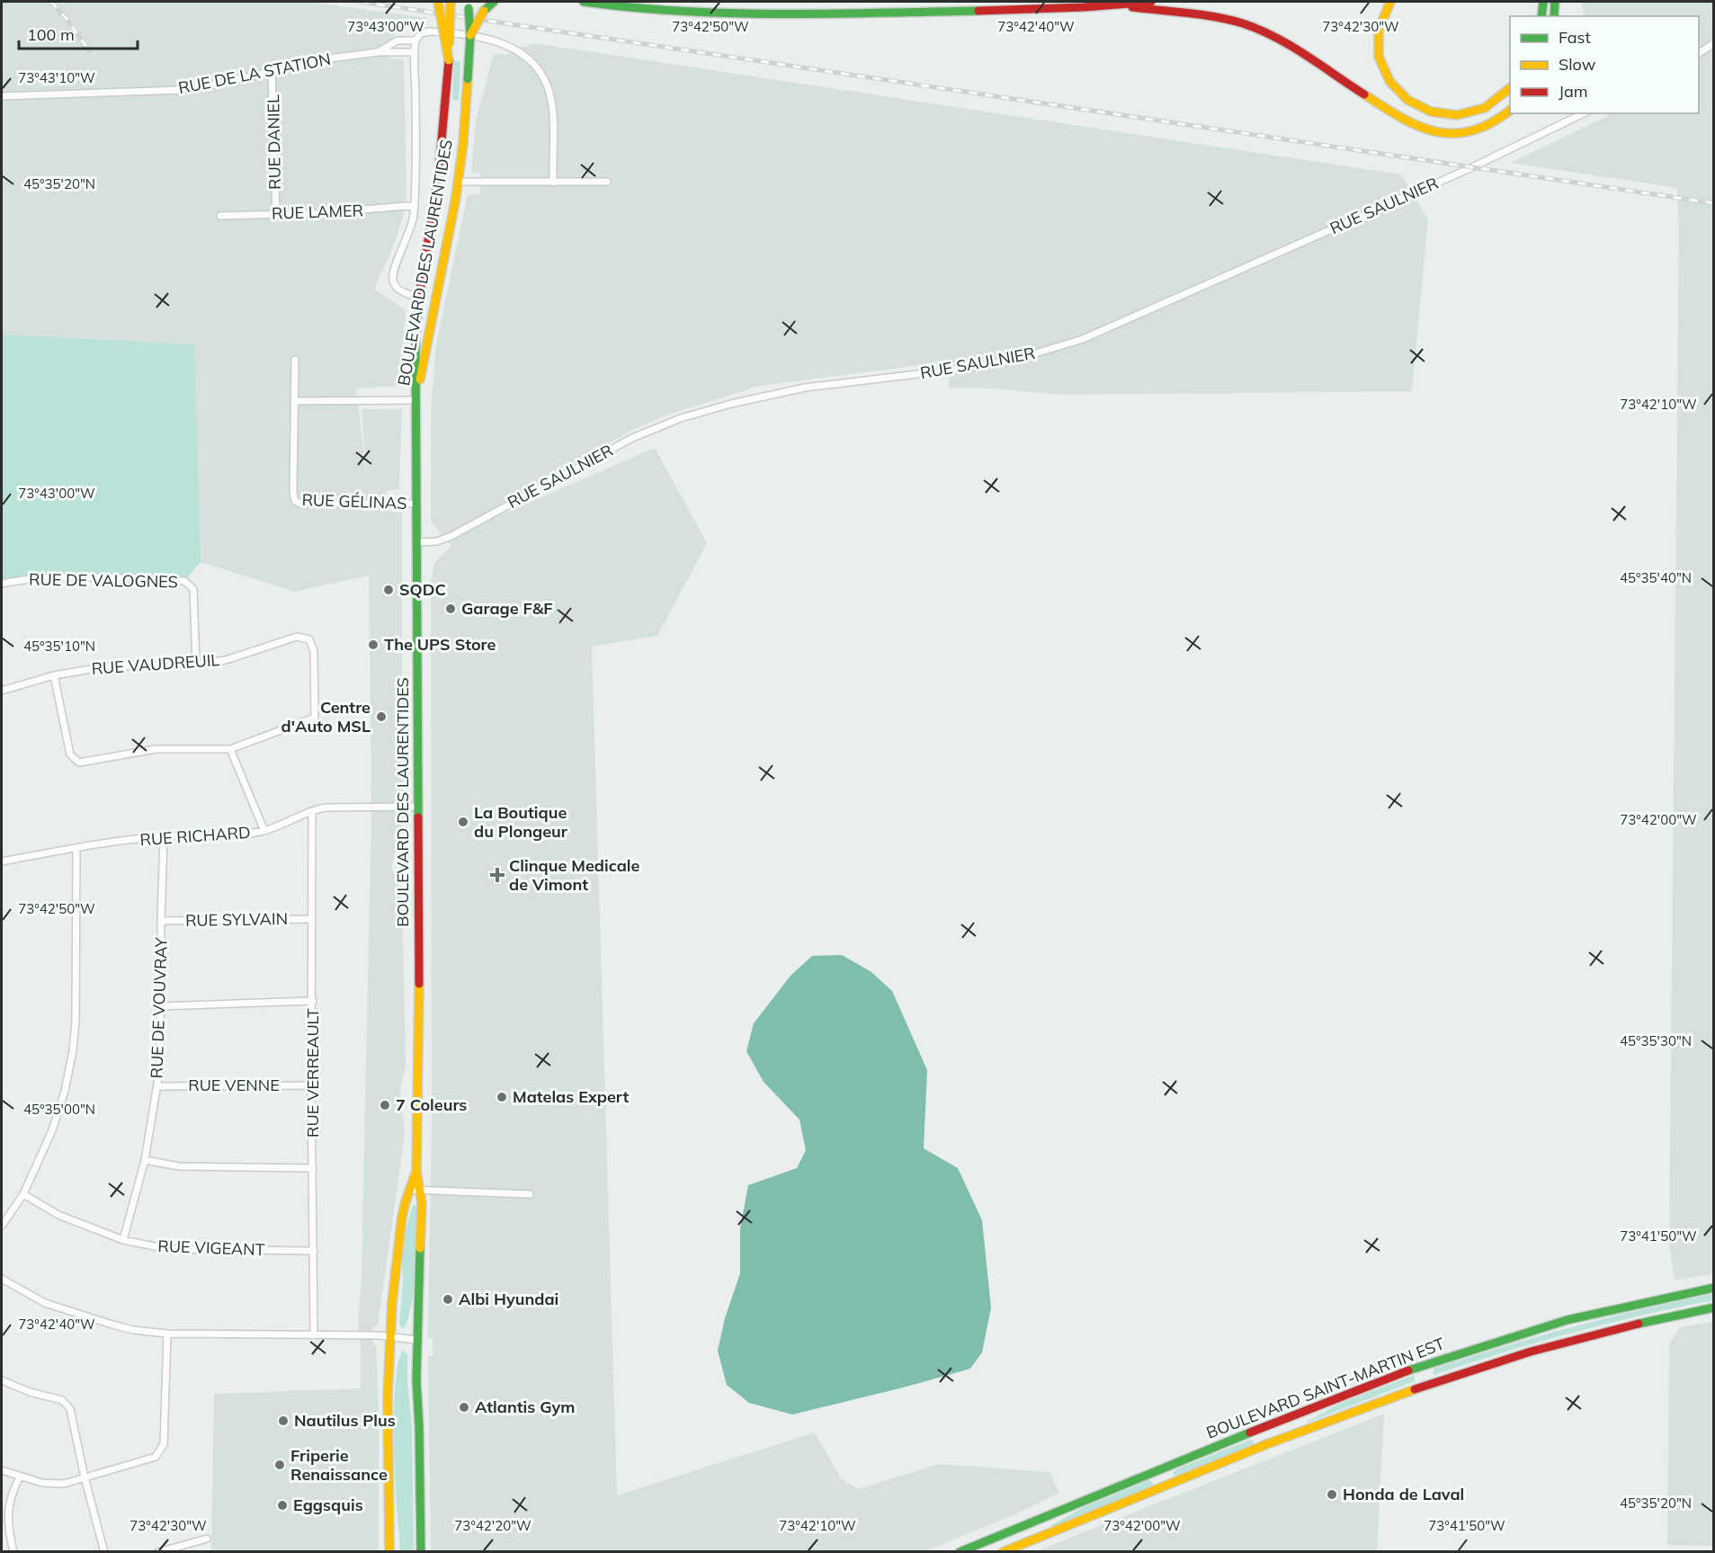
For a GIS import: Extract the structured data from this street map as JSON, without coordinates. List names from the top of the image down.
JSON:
{
  "streets": {
    "main road": ["BOULEVARD DES LAURENTIDES", "BOULEVARD SAINT-MARTIN EST"],
    "street": [
      "RUE DE LA STATION",
      "RUE DANIEL",
      "RUE SAULNIER",
      "RUE LAMER",
      "RUE GÉLINAS",
      "RUE DE VALOGNES",
      "RUE VAUDREUIL",
      "RUE RICHARD",
      "RUE SYLVAIN",
      "RUE DE VOUVRAY",
      "RUE VERREAULT",
      "RUE VENNE",
      "RUE VIGEANT"
    ]
  },
  "crossings": [
    ["RUE DE LA STATION", "RUE DANIEL"],
    ["RUE DE LA STATION", "BOULEVARD DES LAURENTIDES"],
    ["RUE DANIEL", "RUE LAMER"],
    ["RUE SAULNIER", "BOULEVARD DES LAURENTIDES"],
    ["RUE LAMER", "BOULEVARD DES LAURENTIDES"],
    ["BOULEVARD DES LAURENTIDES", "RUE GÉLINAS"],
    ["BOULEVARD DES LAURENTIDES", "RUE RICHARD"],
    ["RUE DE VALOGNES", "RUE VAUDREUIL"],
    ["RUE RICHARD", "RUE DE VOUVRAY"],
    ["RUE RICHARD", "RUE VERREAULT"],
    ["RUE SYLVAIN", "RUE DE VOUVRAY"],
    ["RUE SYLVAIN", "RUE VERREAULT"],
    ["RUE DE VOUVRAY", "RUE VENNE"],
    ["RUE DE VOUVRAY", "RUE VIGEANT"],
    ["RUE VERREAULT", "RUE VENNE"],
    ["RUE VERREAULT", "RUE VIGEANT"]
  ],
  "places": {
    "other": [
      "SQDC",
      "Garage F&F",
      "The UPS Store",
      "Centre d'Auto MSL",
      "La Boutique du Plongeur",
      "Matelas Expert",
      "7 Coleurs",
      "Albi Hyundai",
      "Atlantis Gym",
      "Nautilus Plus",
      "Friperie Renaissance",
      "Honda de Laval",
      "Eggsquis"
    ],
    "health": ["Clinque Medicale de Vimont"]
  },
  "legend": ["Fast", "Slow", "Jam"],
  "scale_bar": "100 m",
  "coordinates": [
    "73°43'00\"W",
    "73°42'50\"W",
    "73°42'30\"W",
    "73°42'40\"W",
    "73°43'10\"W",
    "45°35'20\"N",
    "73°42'10\"W",
    "45°35'40\"N",
    "45°35'10\"N",
    "73°42'00\"W",
    "45°35'30\"N",
    "45°35'00\"N",
    "73°41'50\"W",
    "73°42'20\"W"
  ]
}
